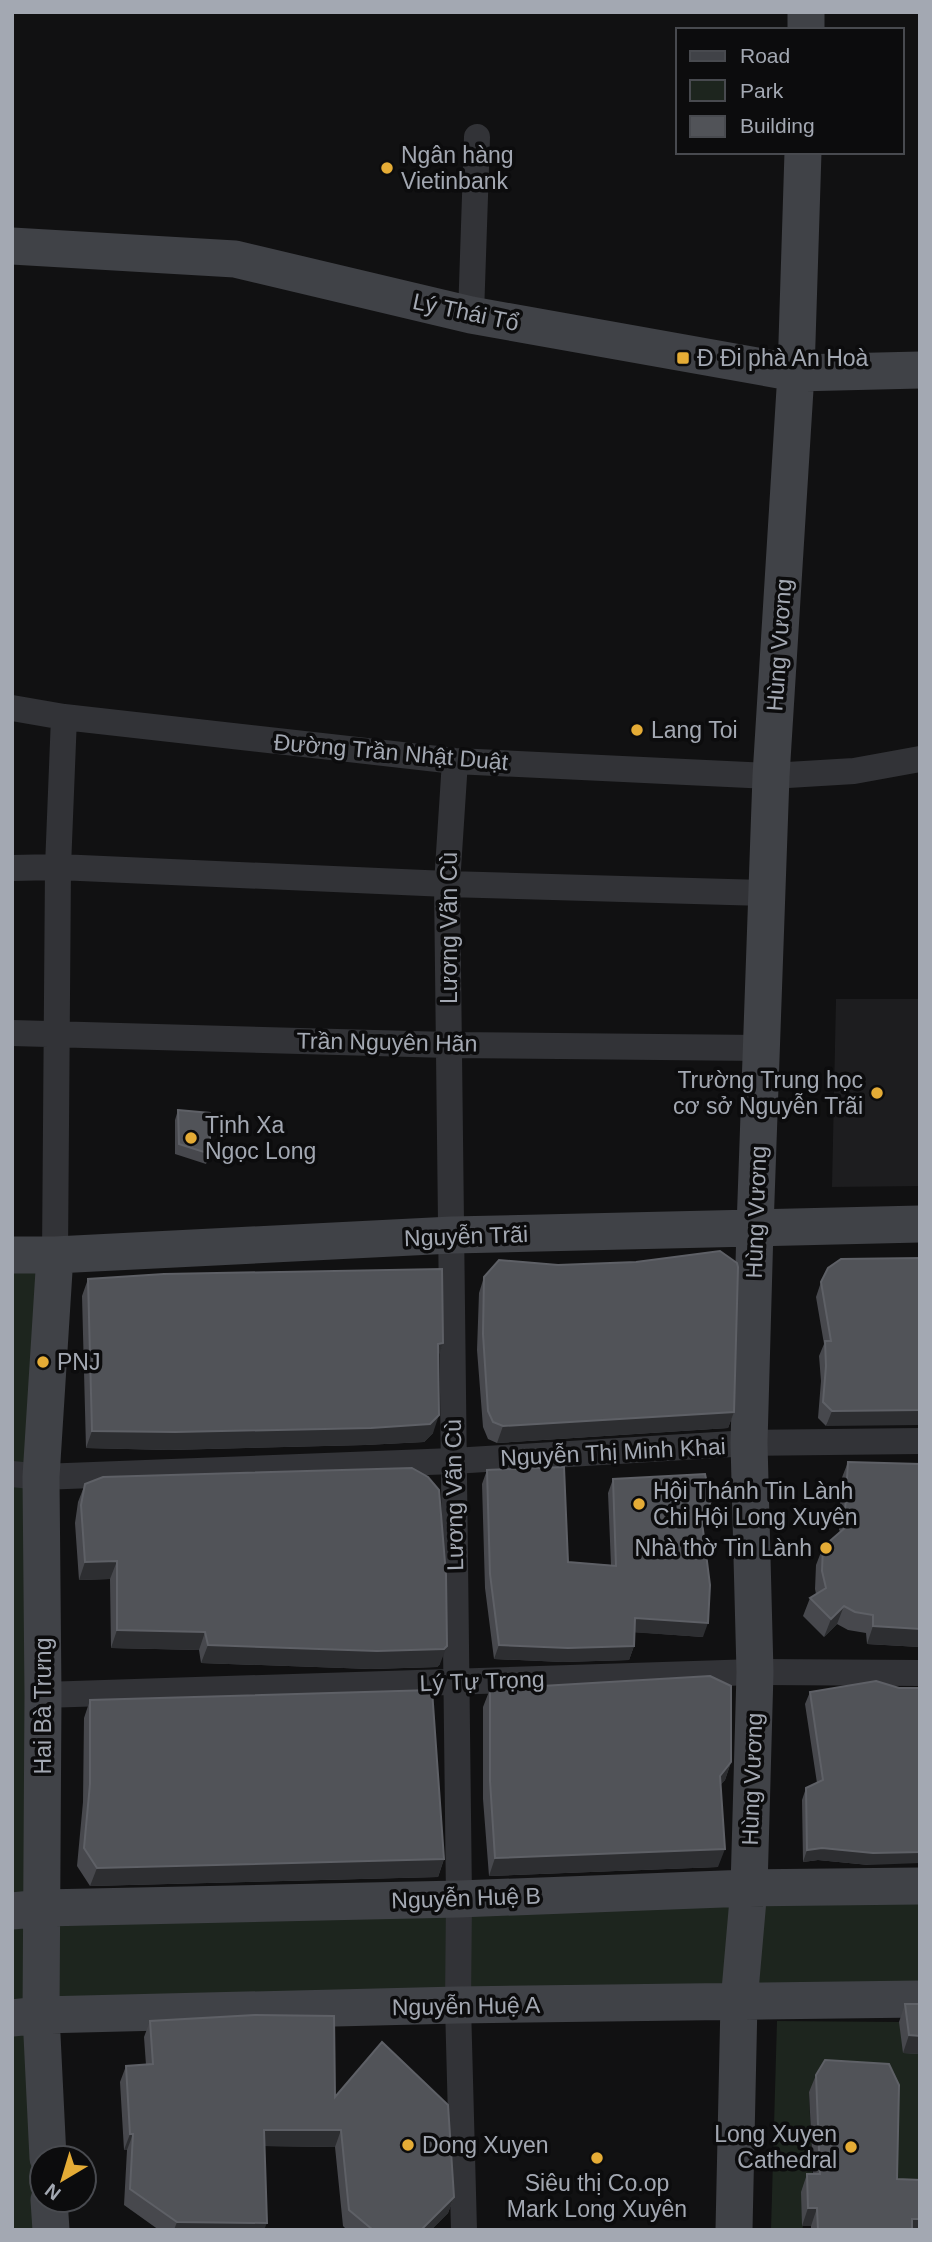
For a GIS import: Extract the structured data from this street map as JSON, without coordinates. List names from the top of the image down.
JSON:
{
  "streets": {
    "street": [
      "Lý Thái Tổ",
      "Hùng Vương",
      "Đường Trần Nhật Duật",
      "Lương Vãn Cù",
      "Trần Nguyên Hãn",
      "Nguyễn Trãi",
      "Nguyễn Thị Minh Khai",
      "Lý Tự Trọng",
      "Hai Bà Trưng",
      "Nguyễn Huệ B",
      "Nguyễn Huệ A"
    ]
  },
  "crossings": [
    ["Lý Thái Tổ", "Hùng Vương"],
    ["Hùng Vương", "Đường Trần Nhật Duật"],
    ["Hùng Vương", "Trần Nguyên Hãn"],
    ["Hùng Vương", "Nguyễn Trãi"],
    ["Hùng Vương", "Nguyễn Thị Minh Khai"],
    ["Hùng Vương", "Lý Tự Trọng"],
    ["Hùng Vương", "Nguyễn Huệ B"],
    ["Hùng Vương", "Nguyễn Huệ A"],
    ["Đường Trần Nhật Duật", "Lương Vãn Cù"],
    ["Lương Vãn Cù", "Trần Nguyên Hãn"],
    ["Lương Vãn Cù", "Nguyễn Trãi"],
    ["Lương Vãn Cù", "Nguyễn Thị Minh Khai"],
    ["Lương Vãn Cù", "Lý Tự Trọng"],
    ["Lương Vãn Cù", "Nguyễn Huệ B"],
    ["Lương Vãn Cù", "Nguyễn Huệ A"],
    ["Nguyễn Trãi", "Hai Bà Trưng"],
    ["Nguyễn Thị Minh Khai", "Hai Bà Trưng"],
    ["Lý Tự Trọng", "Hai Bà Trưng"],
    ["Hai Bà Trưng", "Nguyễn Huệ B"],
    ["Hai Bà Trưng", "Nguyễn Huệ A"]
  ],
  "places": {
    "other": [
      "Ngân hàng Vietinbank",
      "Lang Toi",
      "Trường Trung học cơ sở Nguyễn Trãi",
      "Tịnh Xa Ngọc Long",
      "PNJ",
      "Hội Thánh Tin Lành Chi Hội Long Xuyên",
      "Nhà thờ Tin Lành",
      "Dong Xuyen",
      "Long Xuyen Cathedral",
      "Siêu thị Co.op Mark Long Xuyên"
    ],
    "transit": ["Đ Đi phà An Hoà"]
  },
  "legend": ["Road", "Park", "Building"],
  "north": "bottom left"
}
